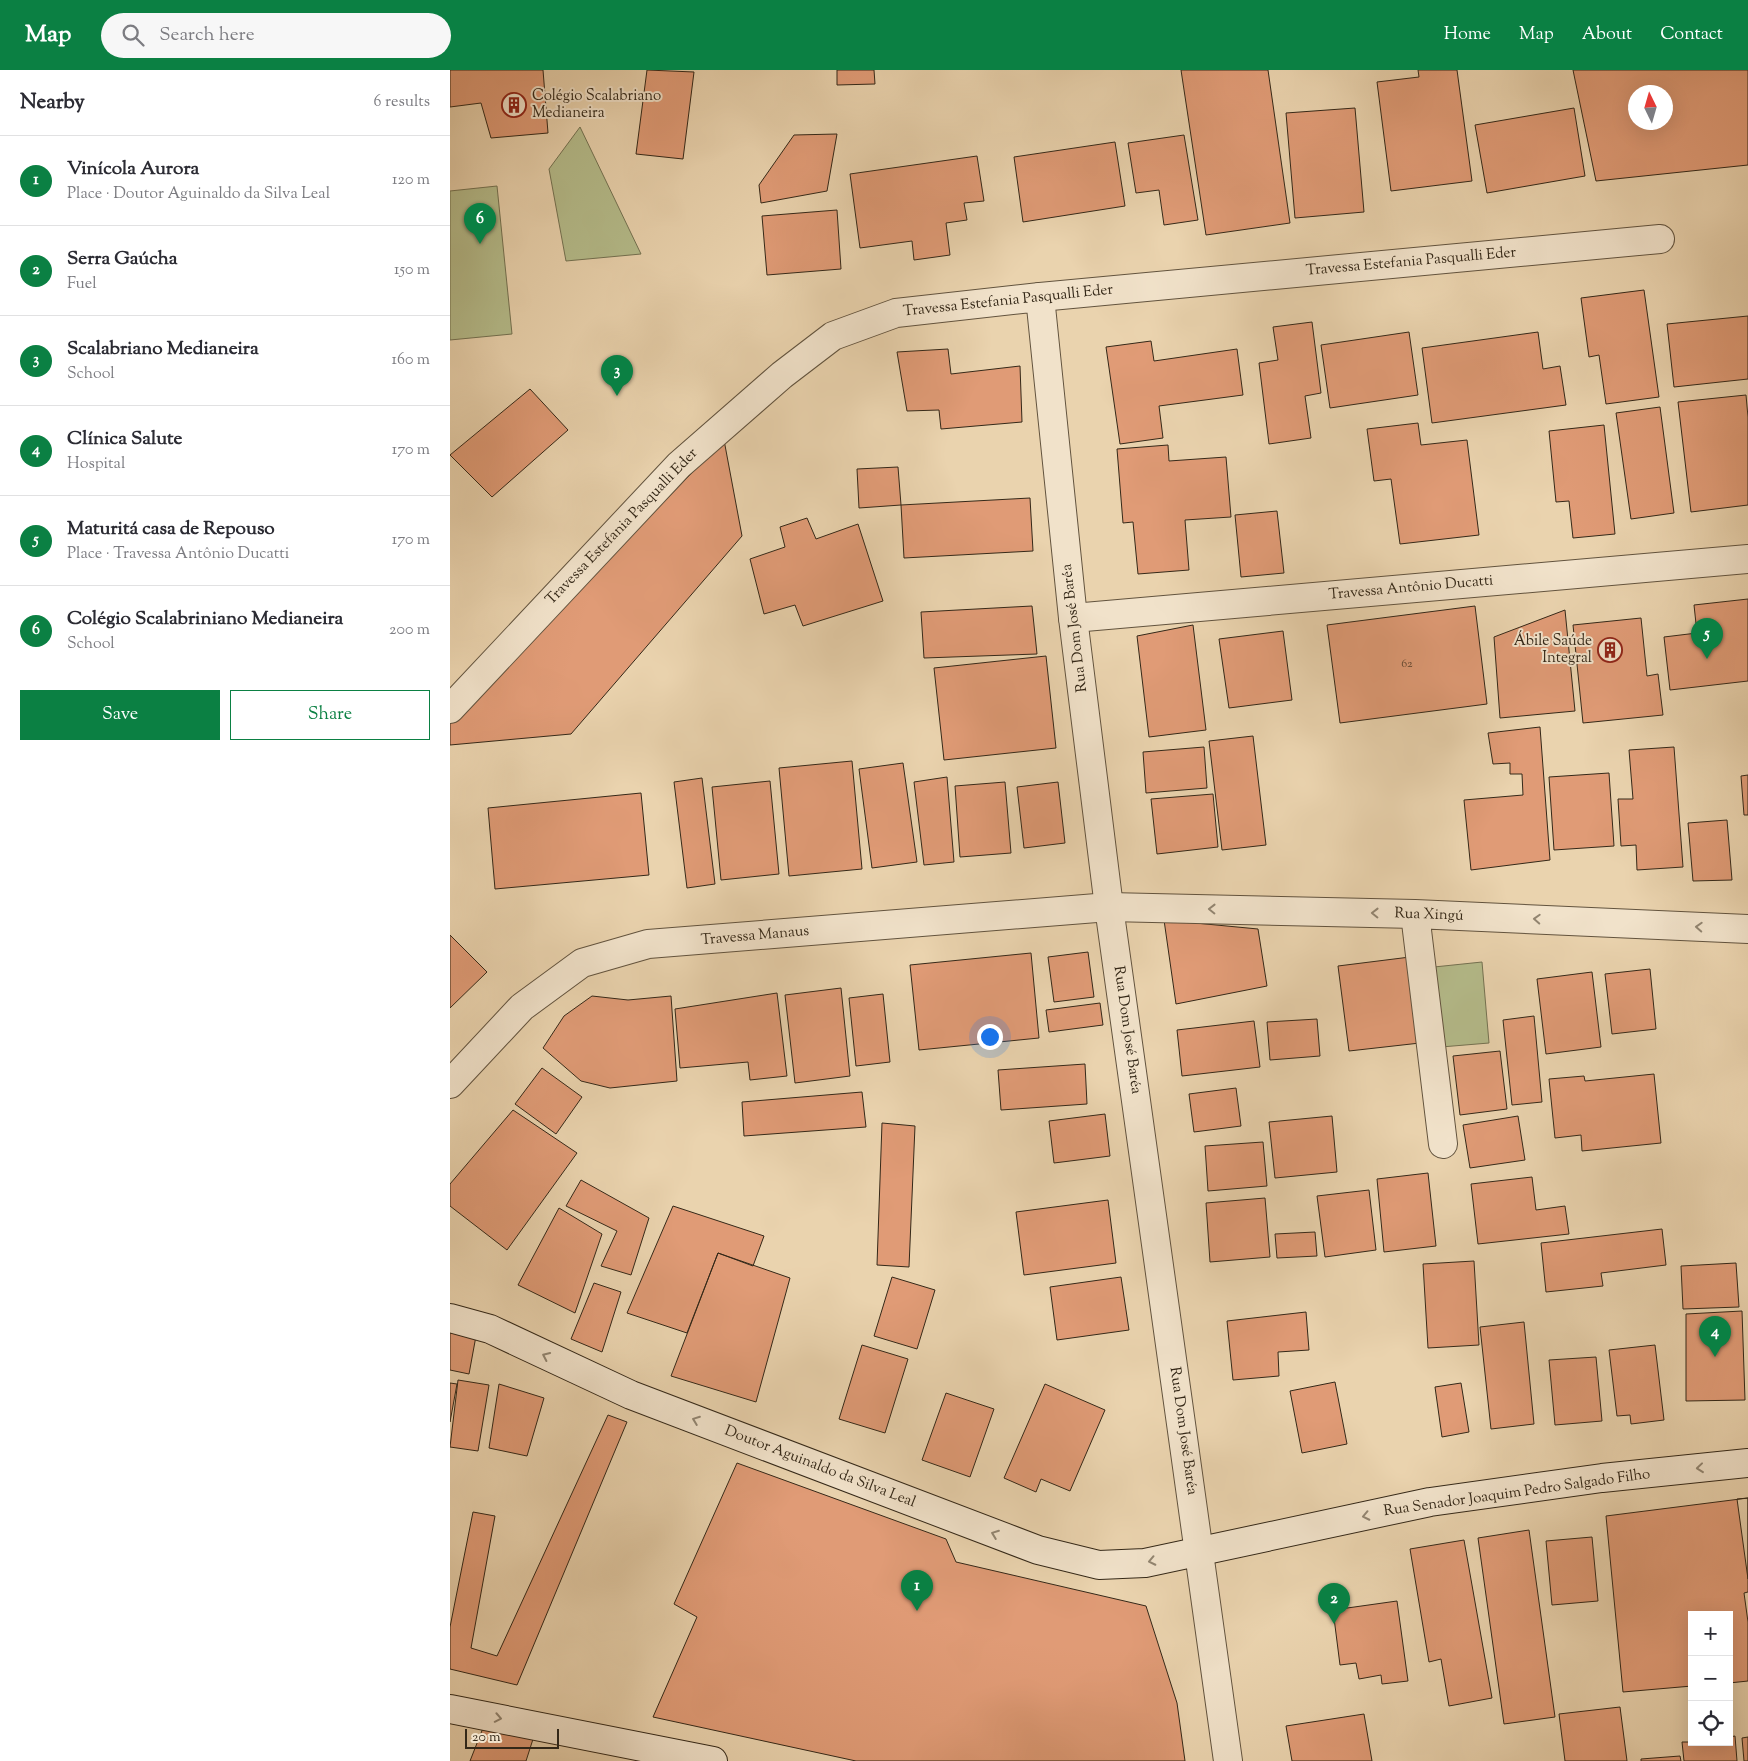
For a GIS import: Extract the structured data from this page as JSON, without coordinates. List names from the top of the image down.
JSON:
{
  "streets": {
    "street": [
      "Travessa Estefania Pasqualli Eder",
      "Travessa Antônio Ducatti",
      "Rua Dom José Baréa",
      "Rua Xingú",
      "Travessa Manaus",
      "Doutor Aguinaldo da Silva Leal",
      "Rua Senador Joaquim Pedro Salgado Filho"
    ]
  },
  "crossings": [
    ["Travessa Estefania Pasqualli Eder", "Rua Dom José Baréa"],
    ["Travessa Antônio Ducatti", "Rua Dom José Baréa"],
    ["Rua Dom José Baréa", "Rua Xingú"],
    ["Rua Dom José Baréa", "Travessa Manaus"],
    ["Rua Dom José Baréa", "Doutor Aguinaldo da Silva Leal"],
    ["Rua Dom José Baréa", "Rua Senador Joaquim Pedro Salgado Filho"],
    ["Rua Xingú", "Travessa Manaus"],
    ["Doutor Aguinaldo da Silva Leal", "Rua Senador Joaquim Pedro Salgado Filho"]
  ],
  "one_way": ["Rua Xingú", "Doutor Aguinaldo da Silva Leal", "Rua Senador Joaquim Pedro Salgado Filho"],
  "places": {
    "building": ["Colégio Scalabriano Medianeira", "Ábile Saúde Integral"]
  },
  "house_numbers": ["62"],
  "scale_bar": "20 m",
  "north": "top",
  "page": {
    "header": "Map",
    "search": "Search here",
    "nav": [
      "Home",
      "Map",
      "About",
      "Contact"
    ],
    "heading": ["Nearby", "6 results"],
    "list": [
      {
        "mark": "1",
        "name": "Vinícola Aurora",
        "note": "Place · Doutor Aguinaldo da Silva Leal",
        "value": "120 m"
      },
      {
        "mark": "2",
        "name": "Serra Gaúcha",
        "note": "Fuel",
        "value": "150 m"
      },
      {
        "mark": "3",
        "name": "Scalabriano Medianeira",
        "note": "School",
        "value": "160 m"
      },
      {
        "mark": "4",
        "name": "Clínica Salute",
        "note": "Hospital",
        "value": "170 m"
      },
      {
        "mark": "5",
        "name": "Maturitá casa de Repouso",
        "note": "Place · Travessa Antônio Ducatti",
        "value": "170 m"
      },
      {
        "mark": "6",
        "name": "Colégio Scalabriniano Medianeira",
        "note": "School",
        "value": "200 m"
      }
    ],
    "pins": [
      "6",
      "3",
      "5",
      "4",
      "1",
      "2"
    ],
    "buttons": ["Save", "Share"],
    "map_buttons": ["+", "−"],
    "scale": "20 m"
  }
}
